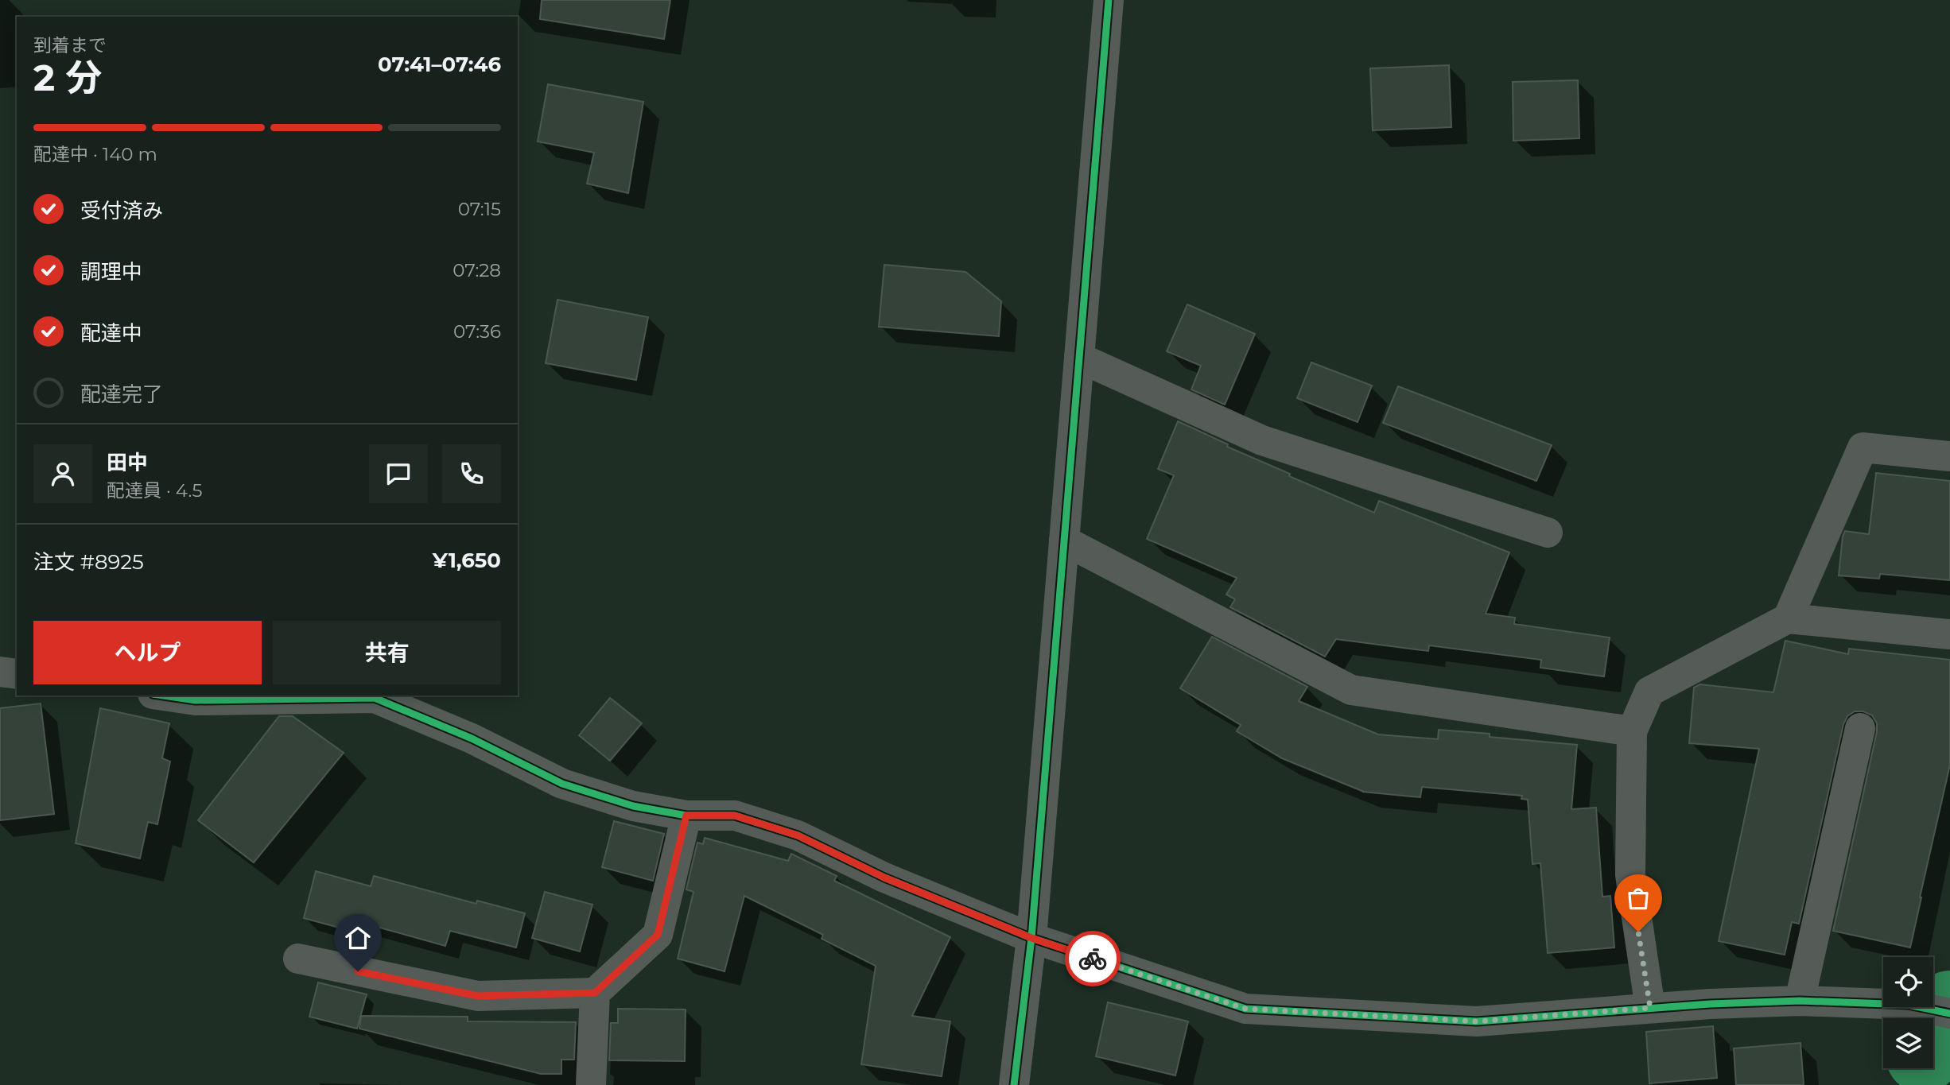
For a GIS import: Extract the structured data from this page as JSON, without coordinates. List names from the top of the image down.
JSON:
{
  "page": {
    "heading": ["2 分", "到着まで", "07:41–07:46"],
    "panel": [
      "田中",
      "配達員 · 4.5",
      "注文 #8925",
      "¥1,650"
    ],
    "bar": "配達中 · 140 m",
    "list": [
      ["受付済み", "07:15"],
      ["調理中", "07:28"],
      ["配達中", "07:36"],
      "配達完了"
    ],
    "buttons": ["ヘルプ", "共有"]
  }
}
